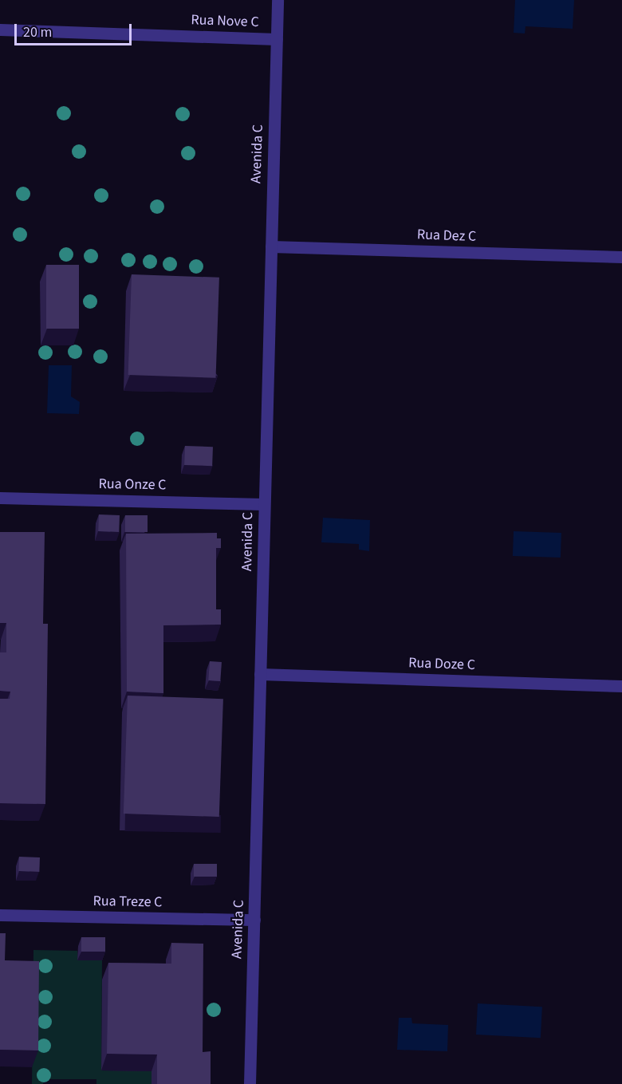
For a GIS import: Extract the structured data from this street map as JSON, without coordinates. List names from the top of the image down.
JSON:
{
  "streets": {
    "street": [
      "Rua Nove C",
      "Avenida C",
      "Rua Dez C",
      "Rua Onze C",
      "Rua Doze C",
      "Rua Treze C"
    ]
  },
  "crossings": [
    ["Rua Nove C", "Avenida C"],
    ["Avenida C", "Rua Dez C"],
    ["Avenida C", "Rua Onze C"],
    ["Avenida C", "Rua Doze C"],
    ["Avenida C", "Rua Treze C"]
  ],
  "scale_bar": "20 m"
}
